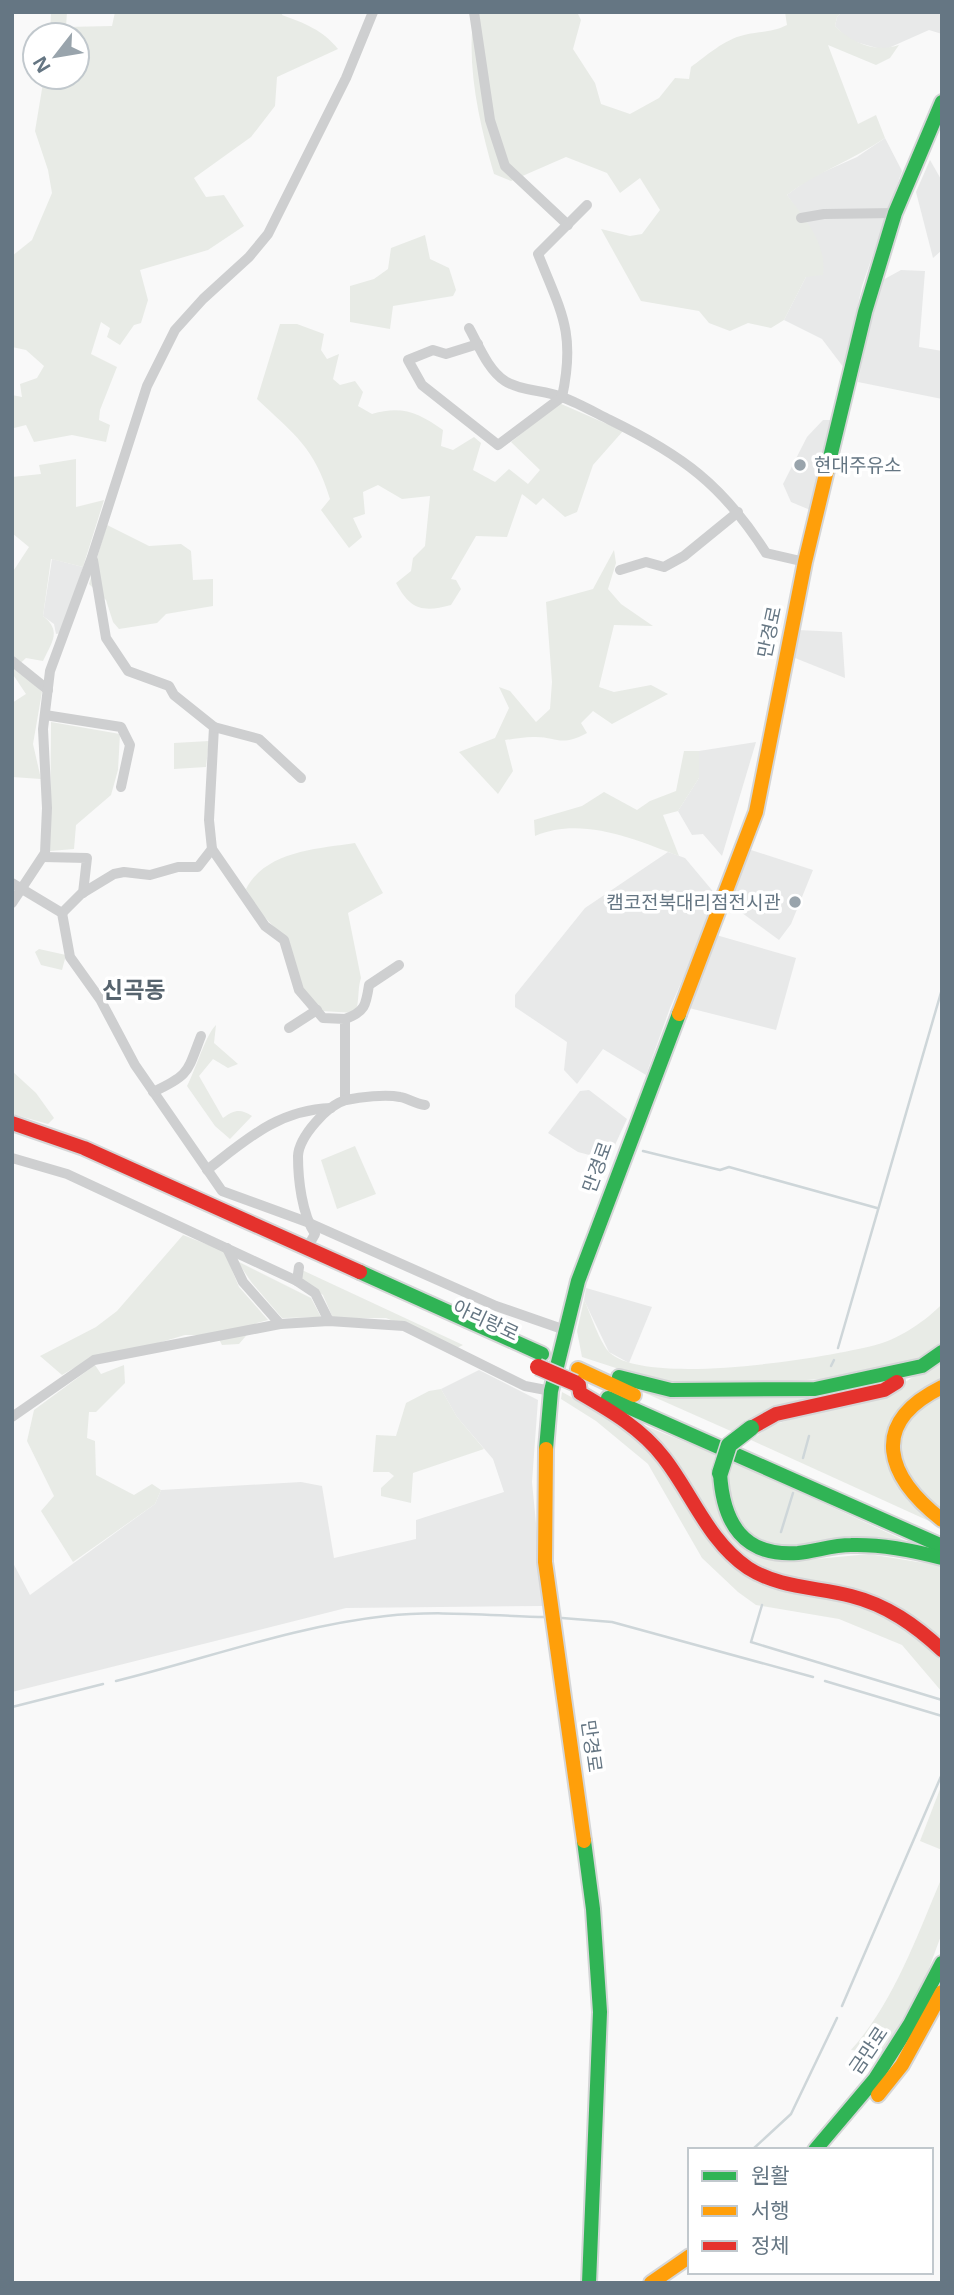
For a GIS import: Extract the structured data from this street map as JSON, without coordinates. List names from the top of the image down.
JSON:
{
  "streets": {
    "main road": ["만경로", "아리랑로", "금만로"]
  },
  "districts": ["신곡동"],
  "places": ["현대주유소", "캠코전북대리점전시관"],
  "legend": ["원활", "서행", "정체"],
  "north": "bottom left"
}
